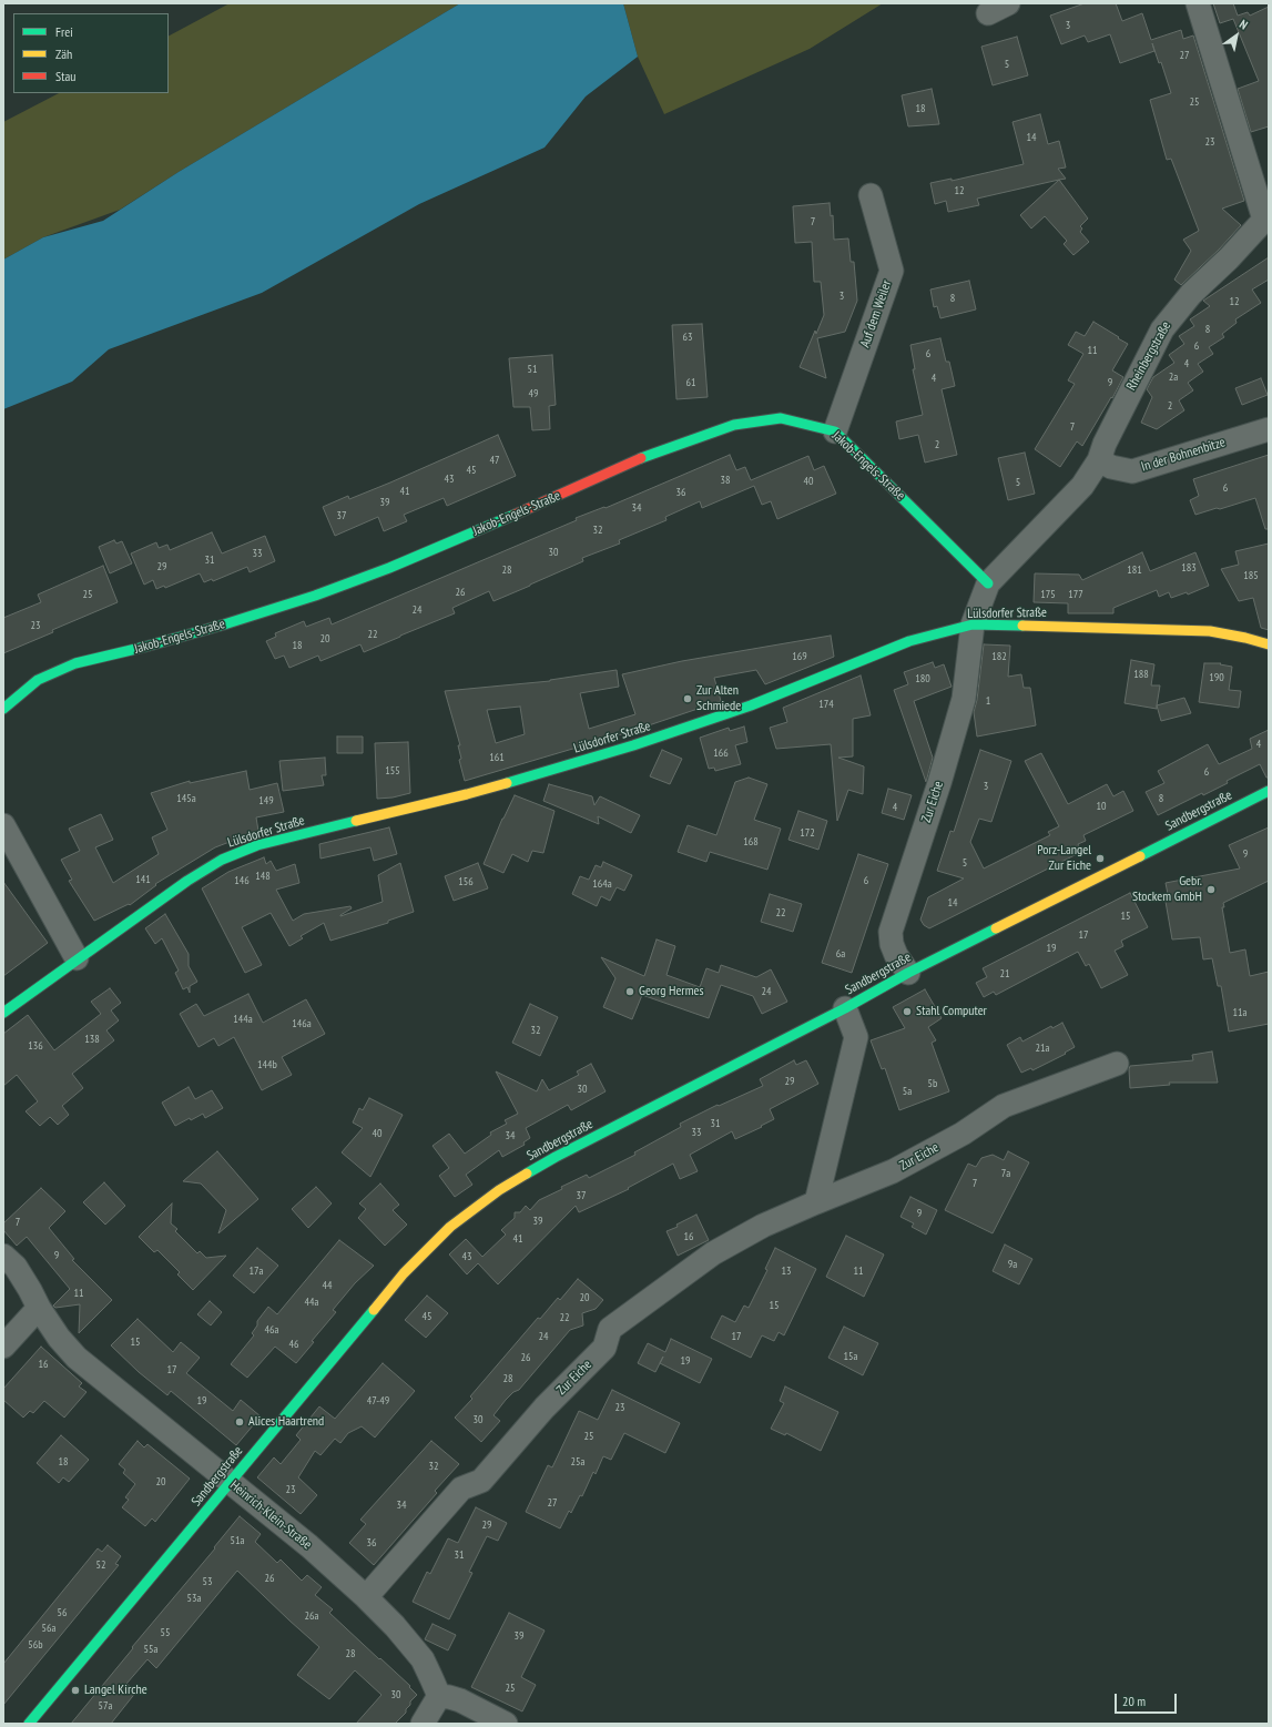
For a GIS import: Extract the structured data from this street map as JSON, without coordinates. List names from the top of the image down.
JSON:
{
  "streets": {
    "street": [
      "Auf dem Weiler",
      "Rheinbergstraße",
      "In der Bohnenbitze",
      "Jakob-Engels-Straße",
      "Lülsdorfer Straße",
      "Zur Eiche",
      "Sandbergstraße",
      "Heinrich-Klein-Straße"
    ]
  },
  "crossings": [
    ["Auf dem Weiler", "Jakob-Engels-Straße"],
    ["Rheinbergstraße", "In der Bohnenbitze"],
    ["Rheinbergstraße", "Jakob-Engels-Straße"],
    ["Rheinbergstraße", "Lülsdorfer Straße"],
    ["Rheinbergstraße", "Zur Eiche"],
    ["Lülsdorfer Straße", "Zur Eiche"],
    ["Zur Eiche", "Sandbergstraße"],
    ["Zur Eiche", "Heinrich-Klein-Straße"],
    ["Sandbergstraße", "Heinrich-Klein-Straße"]
  ],
  "places": [
    "Zur Alten Schmiede",
    "Porz-Langel Zur Eiche",
    "Gebr. Stockem GmbH",
    "Georg Hermes",
    "Stahl Computer",
    "Alices Haartrend",
    "Langel Kirche"
  ],
  "house_numbers": [
    "3",
    "27",
    "5",
    "25",
    "18",
    "14",
    "23",
    "12",
    "7",
    "3",
    "8",
    "12",
    "8",
    "63",
    "6",
    "11",
    "6",
    "4",
    "51",
    "2a",
    "4",
    "61",
    "9",
    "49",
    "2",
    "7",
    "2",
    "47",
    "45",
    "43",
    "38",
    "40",
    "5",
    "6",
    "41",
    "36",
    "39",
    "34",
    "37",
    "32",
    "30",
    "33",
    "31",
    "29",
    "183",
    "28",
    "181",
    "185",
    "26",
    "25",
    "175",
    "177",
    "24",
    "23",
    "22",
    "20",
    "18",
    "169",
    "182",
    "188",
    "190",
    "180",
    "1",
    "174",
    "4",
    "166",
    "161",
    "155",
    "6",
    "3",
    "145a",
    "8",
    "149",
    "10",
    "4",
    "172",
    "168",
    "9",
    "5",
    "148",
    "141",
    "146",
    "6",
    "156",
    "164a",
    "14",
    "22",
    "15",
    "17",
    "19",
    "6a",
    "21",
    "24",
    "11a",
    "144a",
    "146a",
    "32",
    "138",
    "136",
    "21a",
    "144b",
    "29",
    "5b",
    "30",
    "5a",
    "31",
    "33",
    "40",
    "34",
    "7a",
    "7",
    "37",
    "9",
    "39",
    "7",
    "16",
    "41",
    "9",
    "43",
    "9a",
    "17a",
    "13",
    "11",
    "44",
    "11",
    "20",
    "44a",
    "15",
    "45",
    "22",
    "46a",
    "24",
    "17",
    "15",
    "46",
    "15a",
    "26",
    "19",
    "16",
    "17",
    "28",
    "19",
    "47-49",
    "23",
    "30",
    "25",
    "18",
    "25a",
    "32",
    "20",
    "23",
    "27",
    "34",
    "29",
    "51a",
    "36",
    "31",
    "52",
    "26",
    "53",
    "53a",
    "56",
    "26a",
    "56a",
    "55",
    "39",
    "56b",
    "55a",
    "28",
    "25",
    "30",
    "57a"
  ],
  "legend": ["Frei", "Zäh", "Stau"],
  "scale_bar": "20 m",
  "north": "top right"
}
